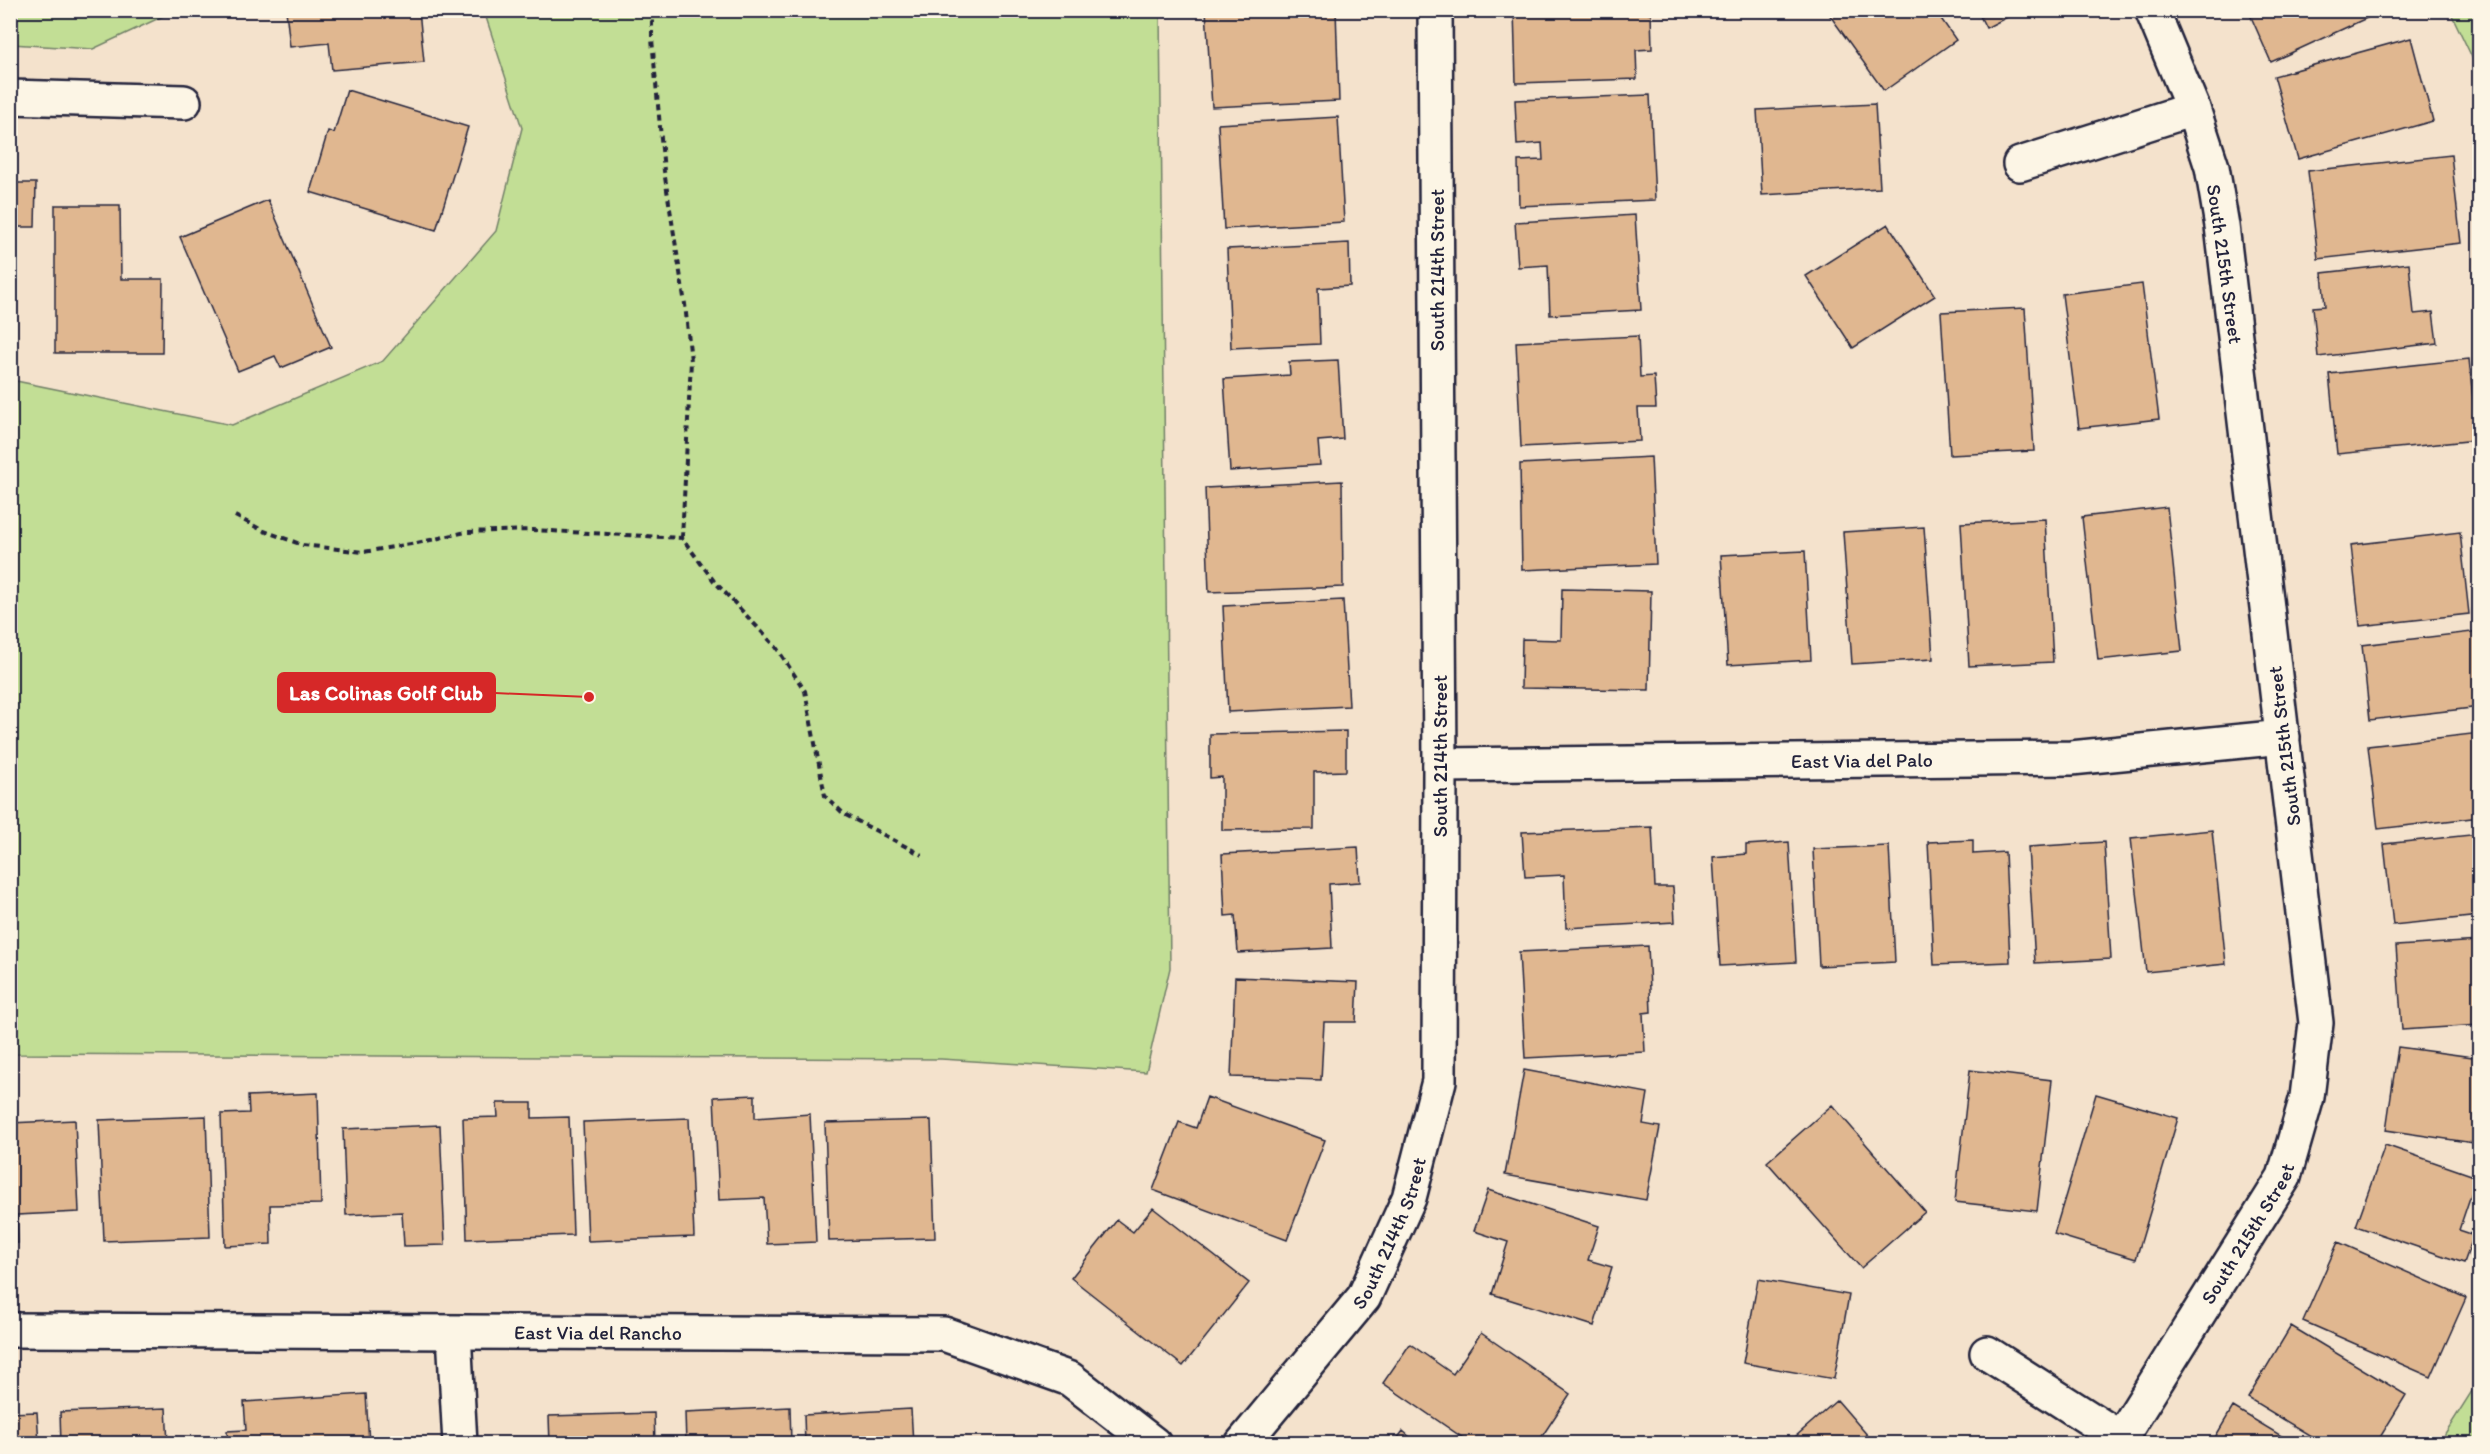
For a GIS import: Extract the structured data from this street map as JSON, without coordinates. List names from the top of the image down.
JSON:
{
  "streets": {
    "street": [
      "South 215th Street",
      "South 214th Street",
      "East Via del Palo",
      "East Via del Rancho"
    ]
  },
  "crossings": [
    ["South 215th Street", "East Via del Palo"],
    ["South 214th Street", "East Via del Palo"]
  ],
  "places": ["Las Colinas Golf Club"]
}
